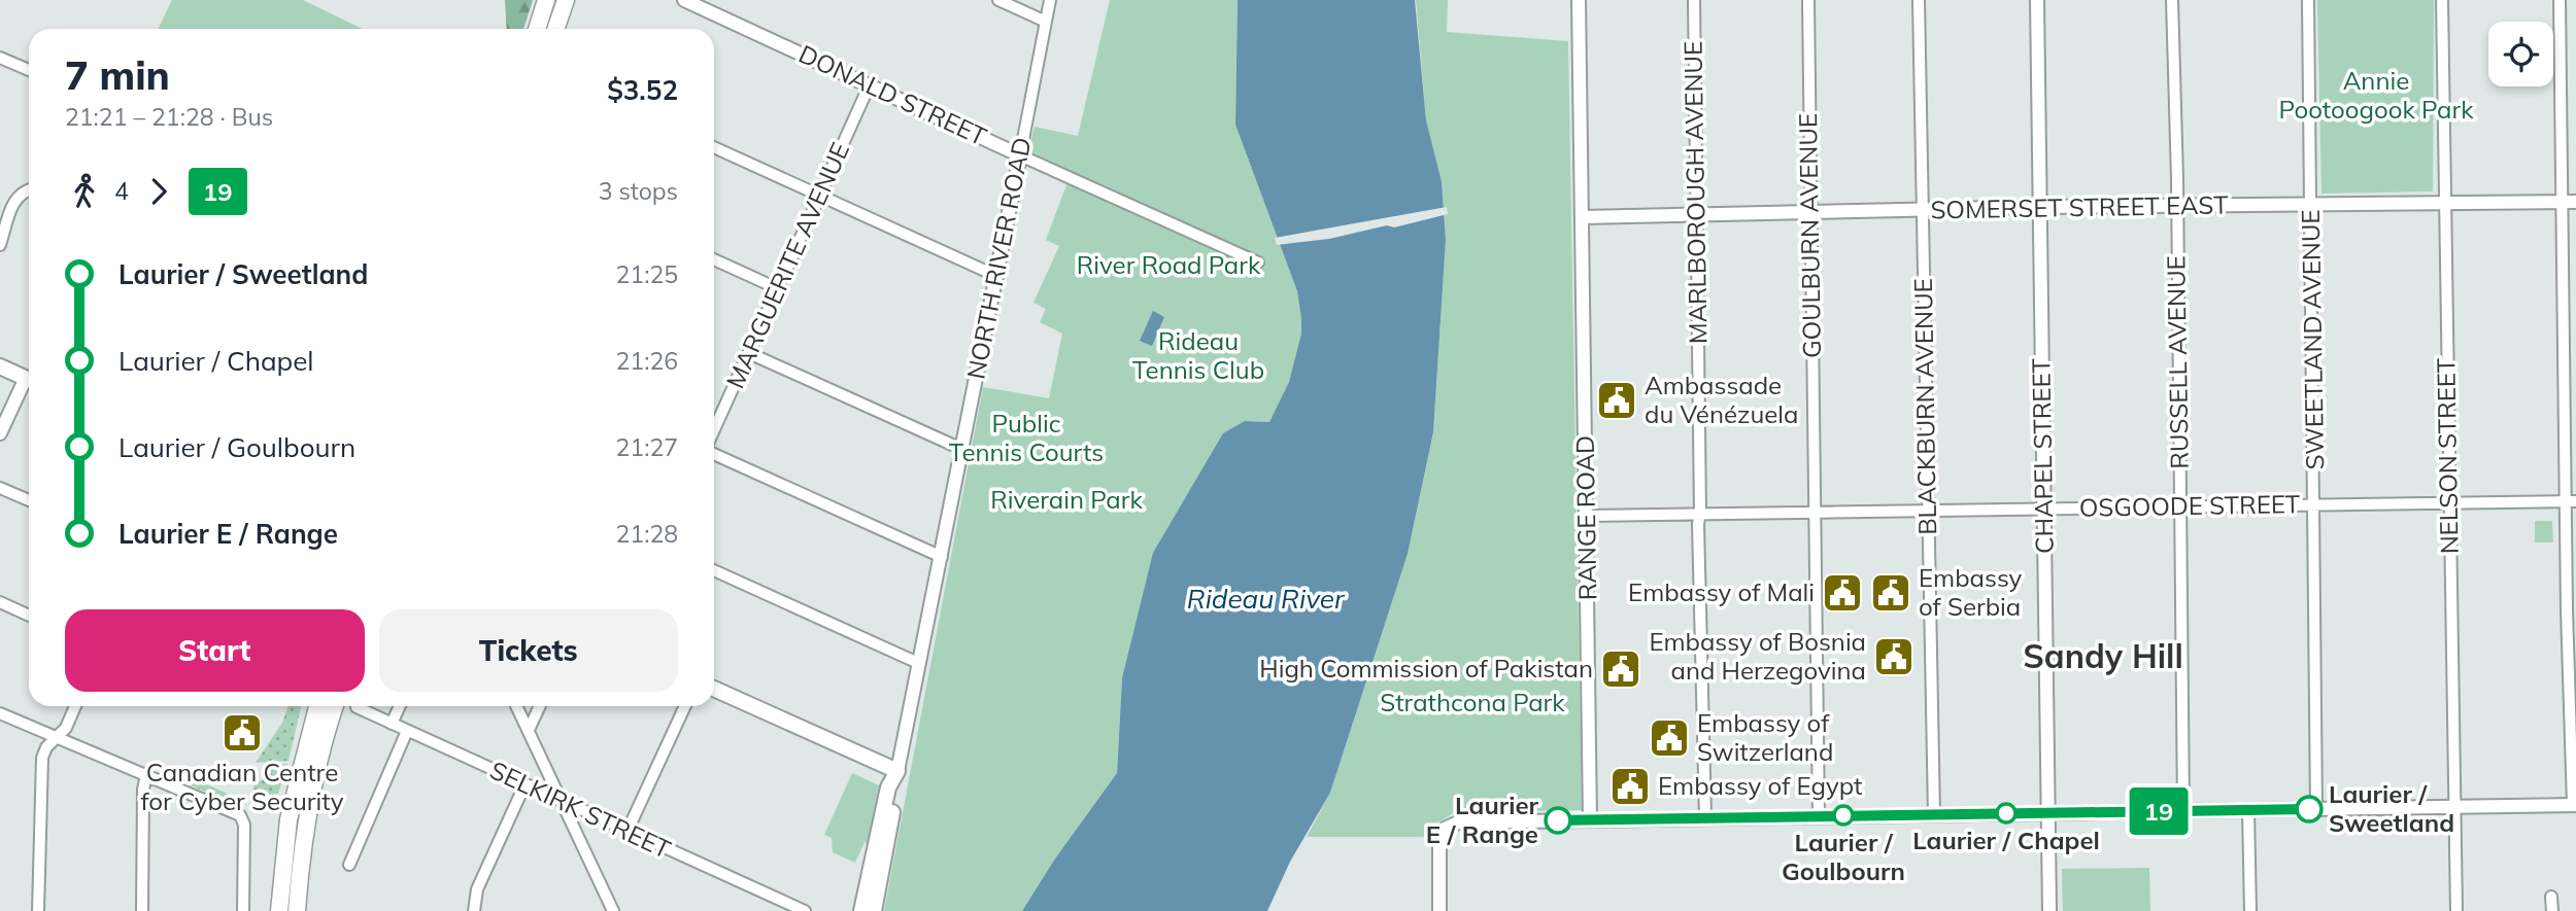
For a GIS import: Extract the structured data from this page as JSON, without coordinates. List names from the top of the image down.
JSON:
{
  "streets": {
    "main road": ["NORTH RIVER ROAD"],
    "street": [
      "DONALD STREET",
      "MARLBOROUGH AVENUE",
      "SOMERSET STREET EAST",
      "GOULBURN AVENUE",
      "MARGUERITE AVENUE",
      "SWEETLAND AVENUE",
      "RUSSELL AVENUE",
      "BLACKBURN AVENUE",
      "CHAPEL STREET",
      "NELSON STREET",
      "OSGOODE STREET",
      "RANGE ROAD",
      "SELKIRK STREET"
    ]
  },
  "crossings": [
    ["DONALD STREET", "NORTH RIVER ROAD"],
    ["DONALD STREET", "MARGUERITE AVENUE"],
    ["MARLBOROUGH AVENUE", "SOMERSET STREET EAST"],
    ["MARLBOROUGH AVENUE", "OSGOODE STREET"],
    ["SOMERSET STREET EAST", "GOULBURN AVENUE"],
    ["SOMERSET STREET EAST", "SWEETLAND AVENUE"],
    ["SOMERSET STREET EAST", "RUSSELL AVENUE"],
    ["SOMERSET STREET EAST", "BLACKBURN AVENUE"],
    ["SOMERSET STREET EAST", "CHAPEL STREET"],
    ["SOMERSET STREET EAST", "NELSON STREET"],
    ["SOMERSET STREET EAST", "RANGE ROAD"],
    ["GOULBURN AVENUE", "OSGOODE STREET"],
    ["SWEETLAND AVENUE", "OSGOODE STREET"],
    ["RUSSELL AVENUE", "OSGOODE STREET"],
    ["BLACKBURN AVENUE", "OSGOODE STREET"],
    ["CHAPEL STREET", "OSGOODE STREET"],
    ["NELSON STREET", "OSGOODE STREET"],
    ["OSGOODE STREET", "RANGE ROAD"]
  ],
  "districts": ["Sandy Hill"],
  "water": ["Rideau River"],
  "parks": [
    "Annie Pootoogook Park",
    "River Road Park",
    "Rideau Tennis Club",
    "Public Tennis Courts",
    "Riverain Park",
    "Strathcona Park"
  ],
  "places": {
    "public building": [
      "Ambassade du Vénézuela",
      "Embassy of Mali",
      "Embassy of Serbia",
      "Embassy of Bosnia and Herzegovina",
      "High Commission of Pakistan",
      "Canadian Centre for Cyber Security",
      "Embassy of Switzerland",
      "Embassy of Egypt"
    ],
    "other": [
      "Laurier / Sweetland",
      "Laurier / Chapel",
      "Laurier / Goulbourn",
      "Laurier E / Range"
    ]
  },
  "lines": ["bus line 19"],
  "page": {
    "on_map": "19",
    "heading": ["7 min", "21:21 – 21:28 · Bus", "$3.52"],
    "legs": ["4", "19", "3 stops"],
    "list": [
      {
        "name": "Laurier / Sweetland",
        "value": "21:25"
      },
      {
        "name": "Laurier / Chapel",
        "value": "21:26"
      },
      {
        "name": "Laurier / Goulbourn",
        "value": "21:27"
      },
      {
        "name": "Laurier E / Range",
        "value": "21:28"
      }
    ],
    "buttons": ["Start", "Tickets"]
  }
}
